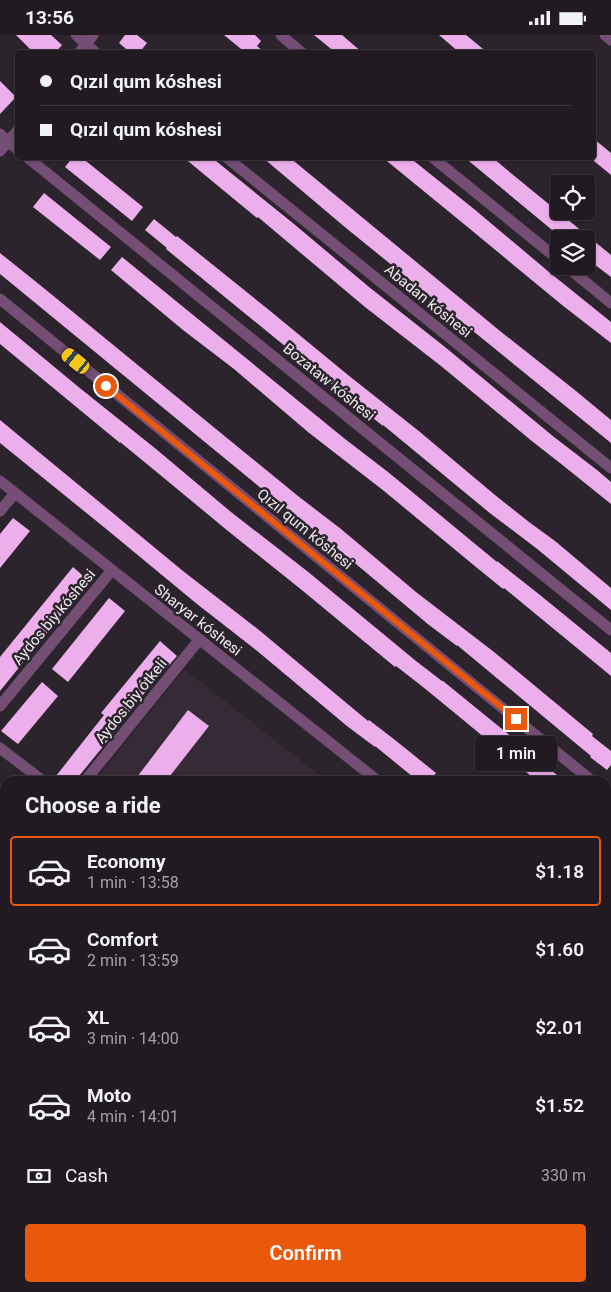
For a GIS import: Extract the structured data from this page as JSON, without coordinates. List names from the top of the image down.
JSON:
{
  "streets": {
    "street": [
      "Abadan kóshesi",
      "Bozataw kóshesi",
      "Qızıl qum kóshesi",
      "Aydos biy kóshesi",
      "Sharyar kóshesi",
      "Aydos biy ótkeli"
    ]
  },
  "crossings": [
    ["Aydos biy kóshesi", "Sharyar kóshesi"],
    ["Sharyar kóshesi", "Aydos biy ótkeli"]
  ],
  "page": {
    "status": "13:56",
    "banner": ["Qızıl qum kóshesi", "Qızıl qum kóshesi"],
    "bubble": "1 min",
    "heading": "Choose a ride",
    "list": [
      {
        "name": "Economy",
        "note": "1 min · 13:58",
        "value": "$1.18"
      },
      {
        "name": "Comfort",
        "note": "2 min · 13:59",
        "value": "$1.60"
      },
      {
        "name": "XL",
        "note": "3 min · 14:00",
        "value": "$2.01"
      },
      {
        "name": "Moto",
        "note": "4 min · 14:01",
        "value": "$1.52"
      }
    ],
    "pay": ["Cash", "330 m"],
    "buttons": "Confirm"
  }
}
